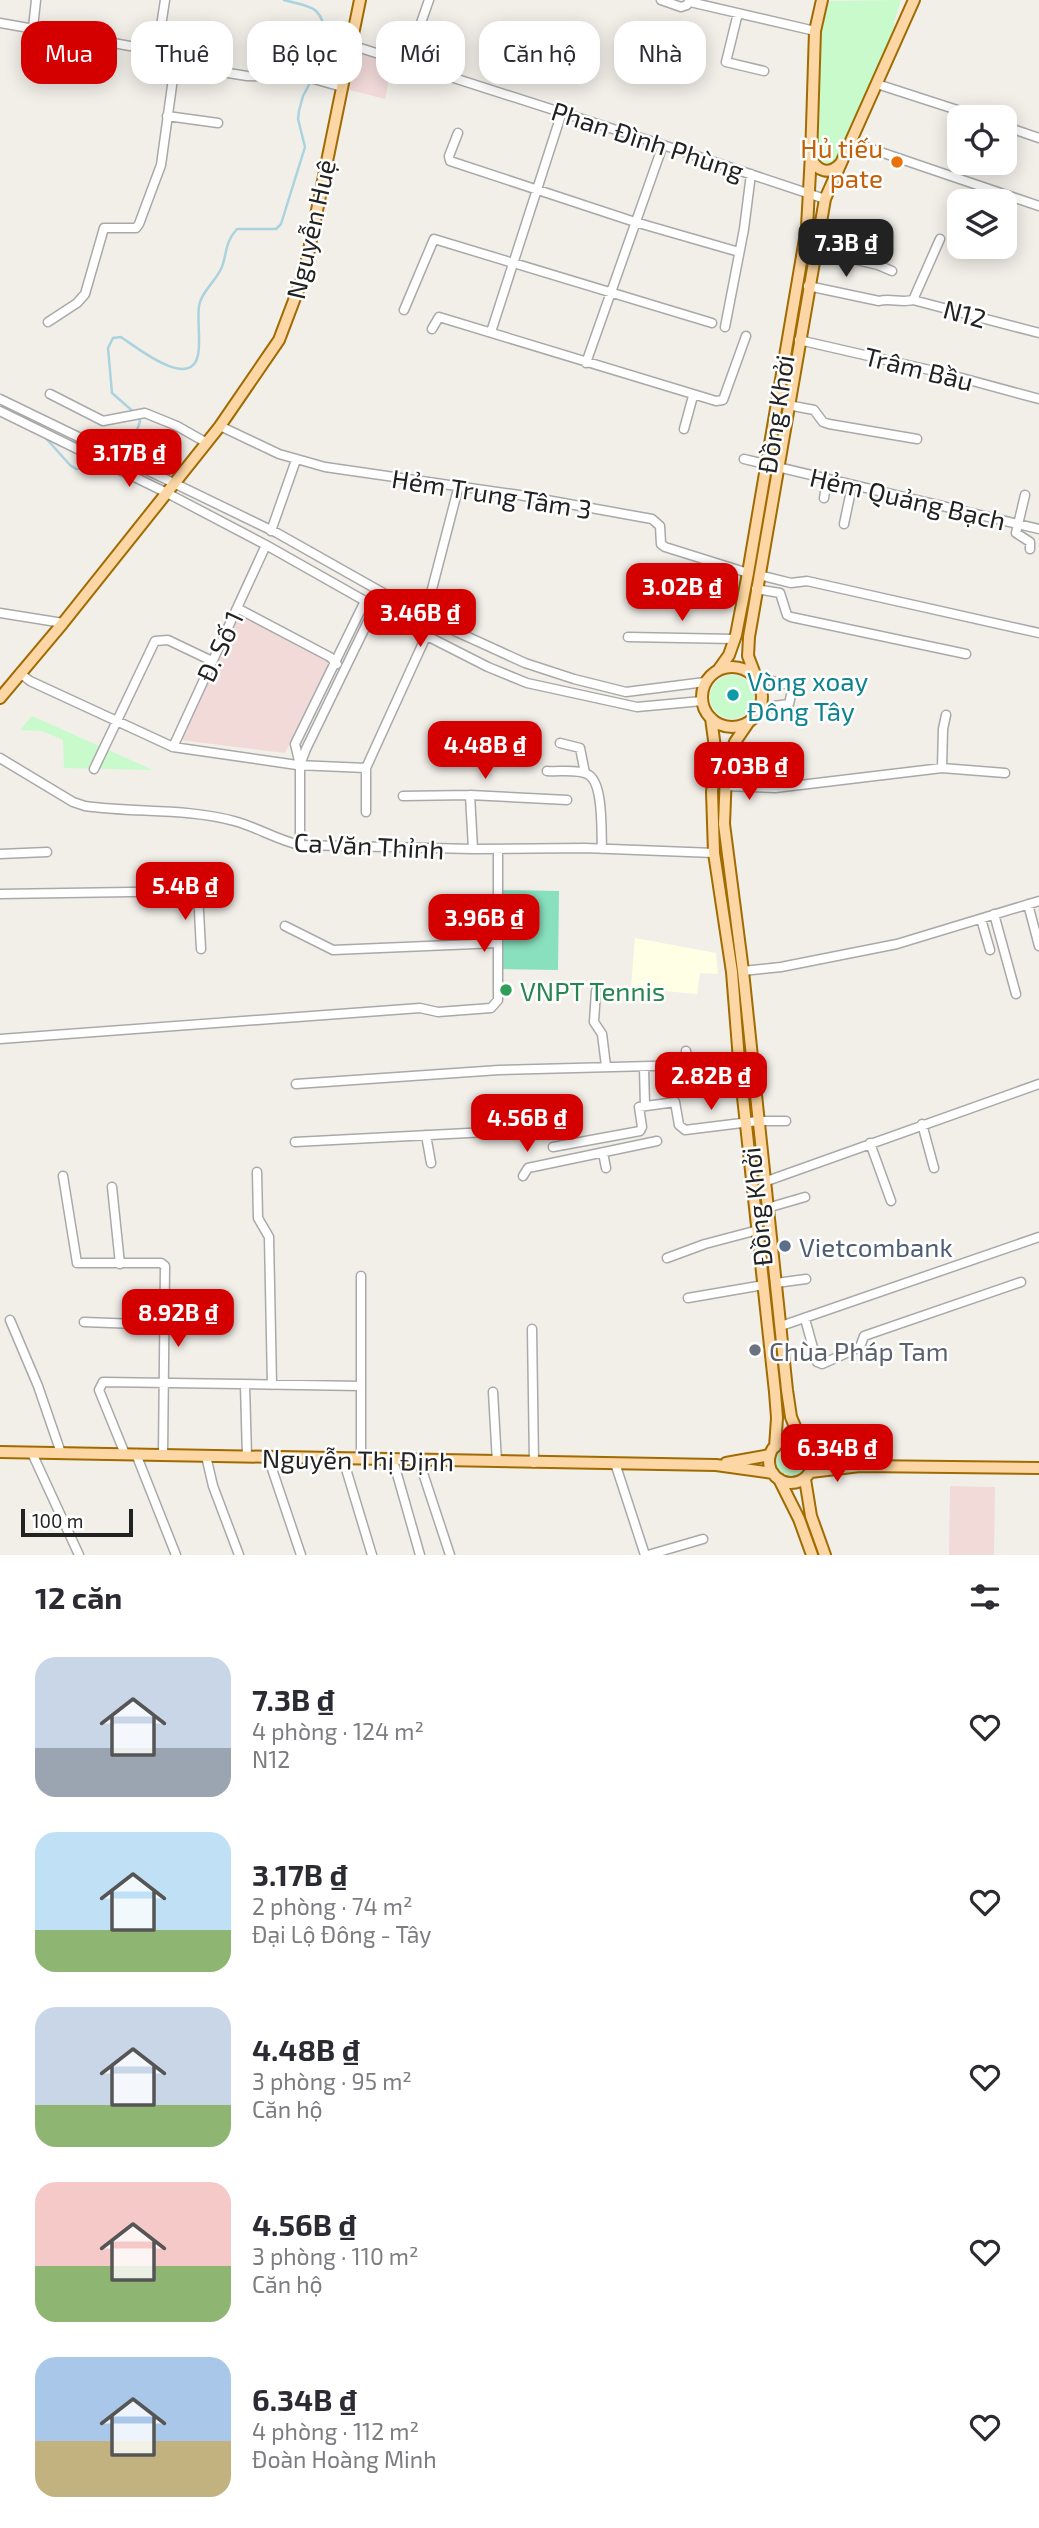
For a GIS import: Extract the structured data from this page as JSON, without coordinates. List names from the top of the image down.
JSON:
{
  "streets": {
    "main road": ["Nguyễn Huệ", "Đồng Khởi", "Nguyễn Thị Định"],
    "street": [
      "Phan Đình Phùng",
      "N12",
      "Trâm Bầu",
      "Hẻm Trung Tâm 3",
      "Hẻm Quảng Bạch",
      "Đ. Số 1",
      "Ca Văn Thỉnh"
    ]
  },
  "crossings": [
    ["Phan Đình Phùng", "Đồng Khởi"],
    ["Nguyễn Huệ", "Hẻm Trung Tâm 3"],
    ["N12", "Đồng Khởi"],
    ["Trâm Bầu", "Đồng Khởi"],
    ["Đồng Khởi", "Hẻm Trung Tâm 3"],
    ["Đồng Khởi", "Hẻm Quảng Bạch"],
    ["Đồng Khởi", "Ca Văn Thỉnh"],
    ["Đồng Khởi", "Nguyễn Thị Định"]
  ],
  "places": [
    "Hủ tiếu pate",
    "Vòng xoay Đông Tây",
    "VNPT Tennis",
    "Vietcombank",
    "Chùa Pháp Tam"
  ],
  "scale_bar": "100 m",
  "page": {
    "chip": [
      "Mua",
      "Thuê",
      "Bộ lọc",
      "Mới",
      "Căn hộ",
      "Nhà"
    ],
    "price": [
      "7.3B ₫",
      "3.17B ₫",
      "3.02B ₫",
      "3.46B ₫",
      "4.48B ₫",
      "7.03B ₫",
      "5.4B ₫",
      "3.96B ₫",
      "2.82B ₫",
      "4.56B ₫",
      "8.92B ₫",
      "6.34B ₫"
    ],
    "scale": "100 m",
    "heading": "12 căn",
    "list": [
      {
        "name": "7.3B ₫",
        "note": "4 phòng · 124 m² · N12"
      },
      {
        "name": "3.17B ₫",
        "note": "2 phòng · 74 m² · Đại Lộ Đông - Tây"
      },
      {
        "name": "4.48B ₫",
        "note": "3 phòng · 95 m² · Căn hộ"
      },
      {
        "name": "4.56B ₫",
        "note": "3 phòng · 110 m² · Căn hộ"
      },
      {
        "name": "6.34B ₫",
        "note": "4 phòng · 112 m² · Đoàn Hoàng Minh"
      }
    ]
  }
}
